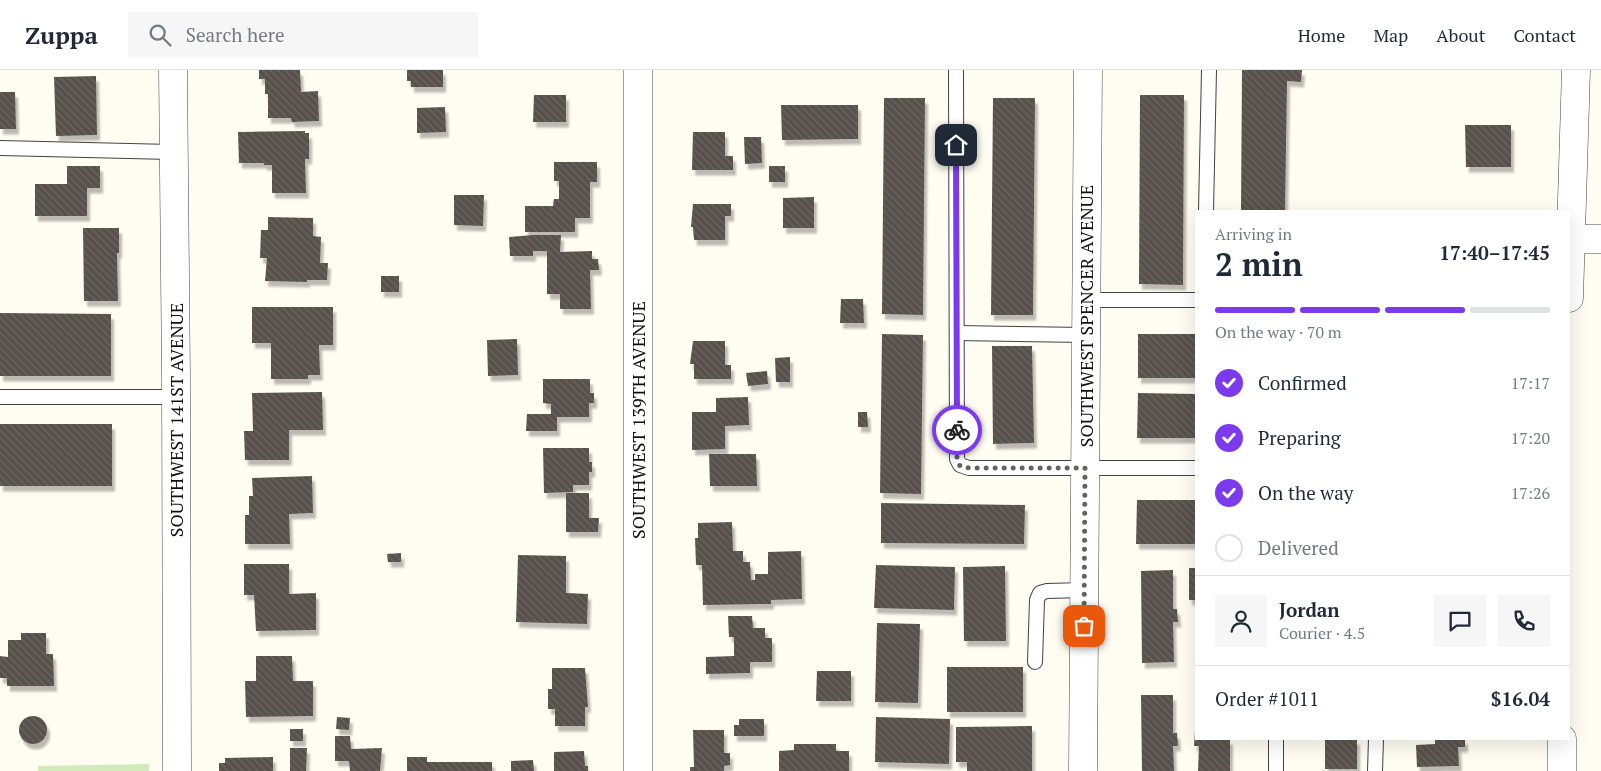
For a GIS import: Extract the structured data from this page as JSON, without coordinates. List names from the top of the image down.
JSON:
{
  "streets": {
    "street": ["SOUTHWEST SPENCER AVENUE", "SOUTHWEST 141ST AVENUE", "SOUTHWEST 139TH AVENUE"]
  },
  "page": {
    "header": "Zuppa",
    "search": "Search here",
    "nav": [
      "Home",
      "Map",
      "About",
      "Contact"
    ],
    "heading": ["2 min", "Arriving in", "17:40–17:45"],
    "panel": [
      "Jordan",
      "Courier · 4.5",
      "Order #1011",
      "$16.04"
    ],
    "bar": "On the way · 70 m",
    "list": [
      ["Confirmed", "17:17"],
      ["Preparing", "17:20"],
      ["On the way", "17:26"],
      "Delivered"
    ]
  }
}
